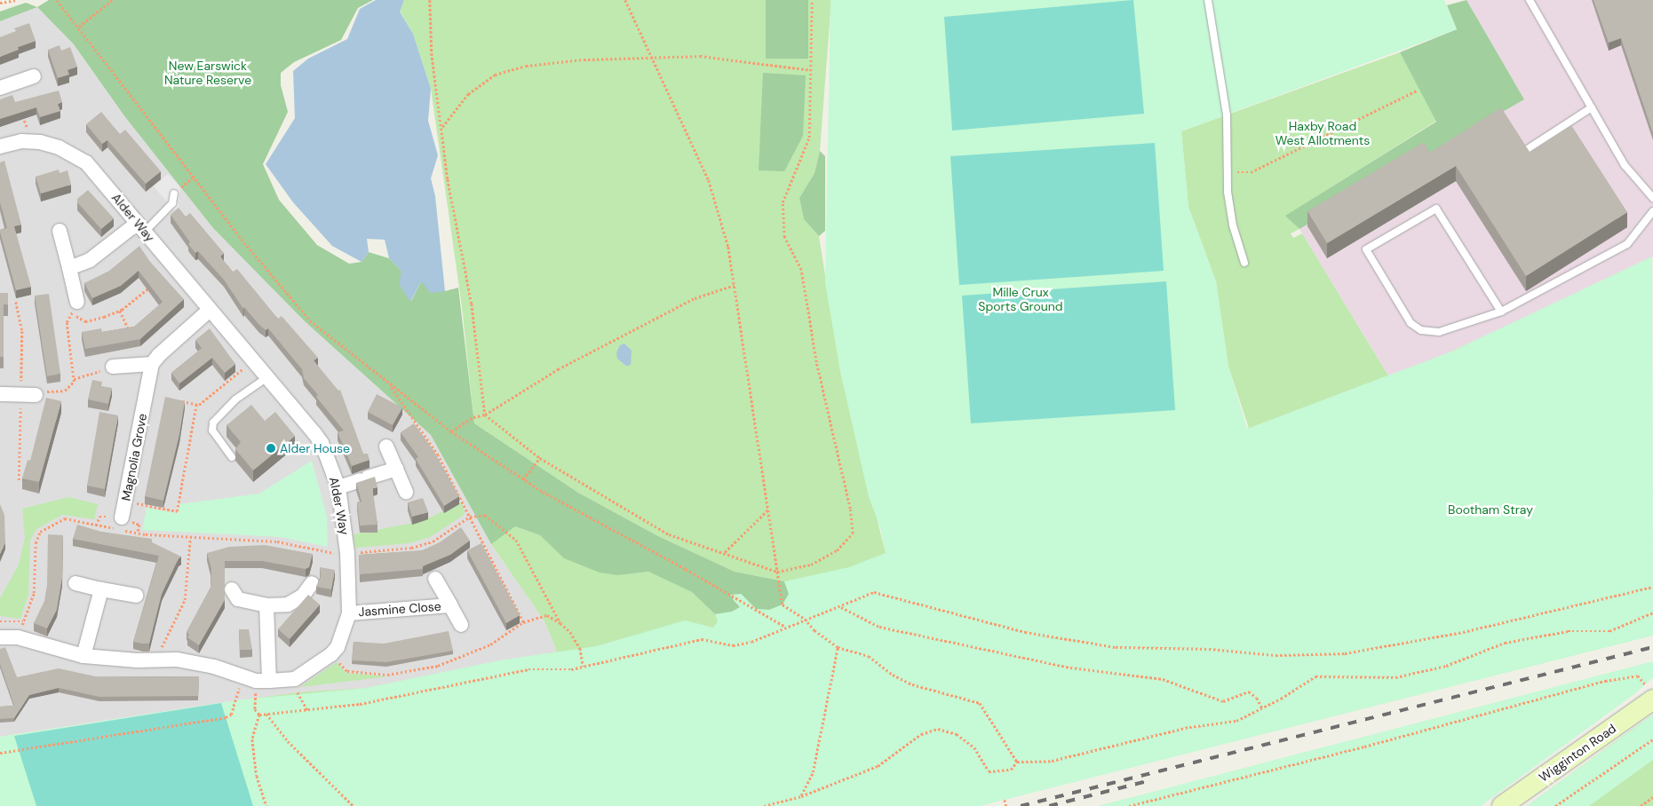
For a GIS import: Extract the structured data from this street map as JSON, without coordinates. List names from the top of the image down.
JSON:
{
  "streets": {
    "main road": ["Wigginton Road"],
    "street": ["Alder Way", "Magnolia Grove", "Jasmine Close"]
  },
  "crossings": [
    ["Alder Way", "Jasmine Close"]
  ],
  "parks": [
    "New Earswick Nature Reserve",
    "Haxby Road West Allotments",
    "Mille Crux Sports Ground",
    "Bootham Stray"
  ],
  "places": ["Alder House"]
}
